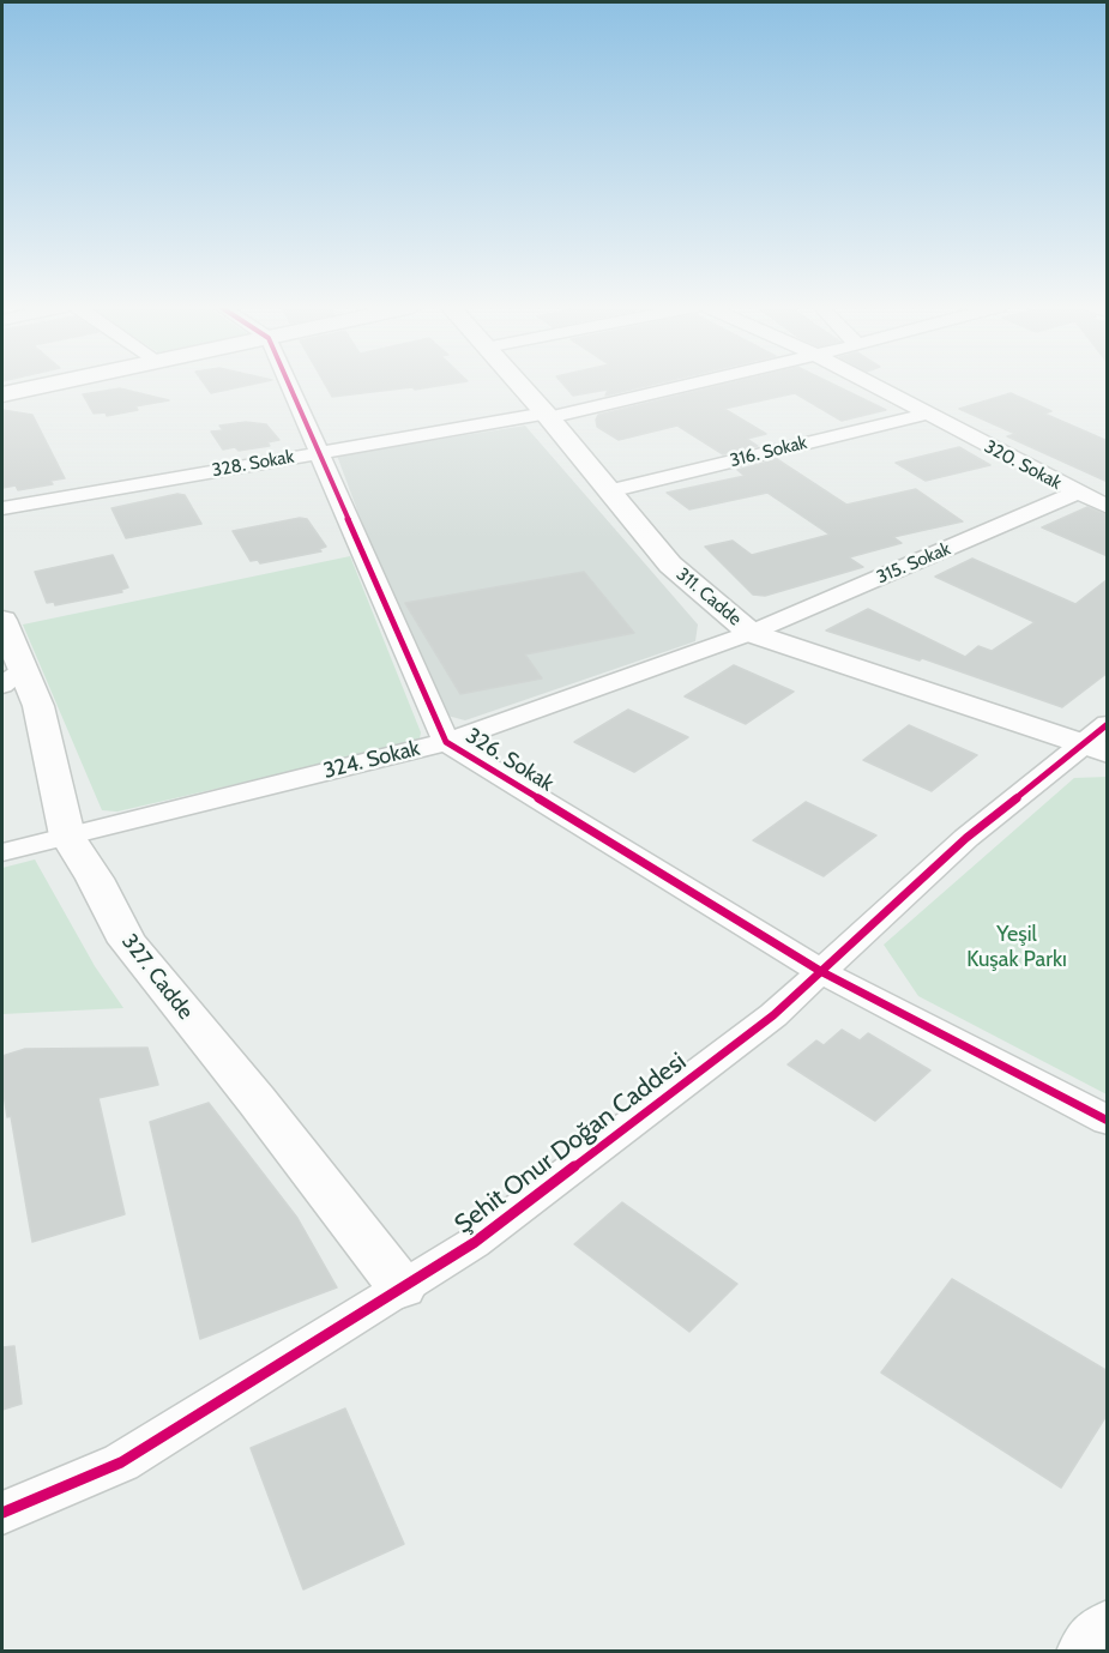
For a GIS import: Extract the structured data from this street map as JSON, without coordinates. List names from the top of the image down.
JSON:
{
  "streets": {
    "street": [
      "316. Sokak",
      "328. Sokak",
      "320. Sokak",
      "315. Sokak",
      "311. Cadde",
      "324. Sokak",
      "326. Sokak",
      "327. Cadde",
      "Şehit Onur Doğan Caddesi"
    ]
  },
  "crossings": [
    ["316. Sokak", "320. Sokak"],
    ["316. Sokak", "311. Cadde"],
    ["328. Sokak", "311. Cadde"],
    ["328. Sokak", "326. Sokak"],
    ["320. Sokak", "315. Sokak"],
    ["315. Sokak", "311. Cadde"],
    ["315. Sokak", "324. Sokak"],
    ["311. Cadde", "324. Sokak"],
    ["311. Cadde", "Şehit Onur Doğan Caddesi"],
    ["324. Sokak", "326. Sokak"],
    ["324. Sokak", "327. Cadde"],
    ["326. Sokak", "Şehit Onur Doğan Caddesi"],
    ["327. Cadde", "Şehit Onur Doğan Caddesi"]
  ],
  "parks": ["Yeşil Kuşak Parkı"]
}
